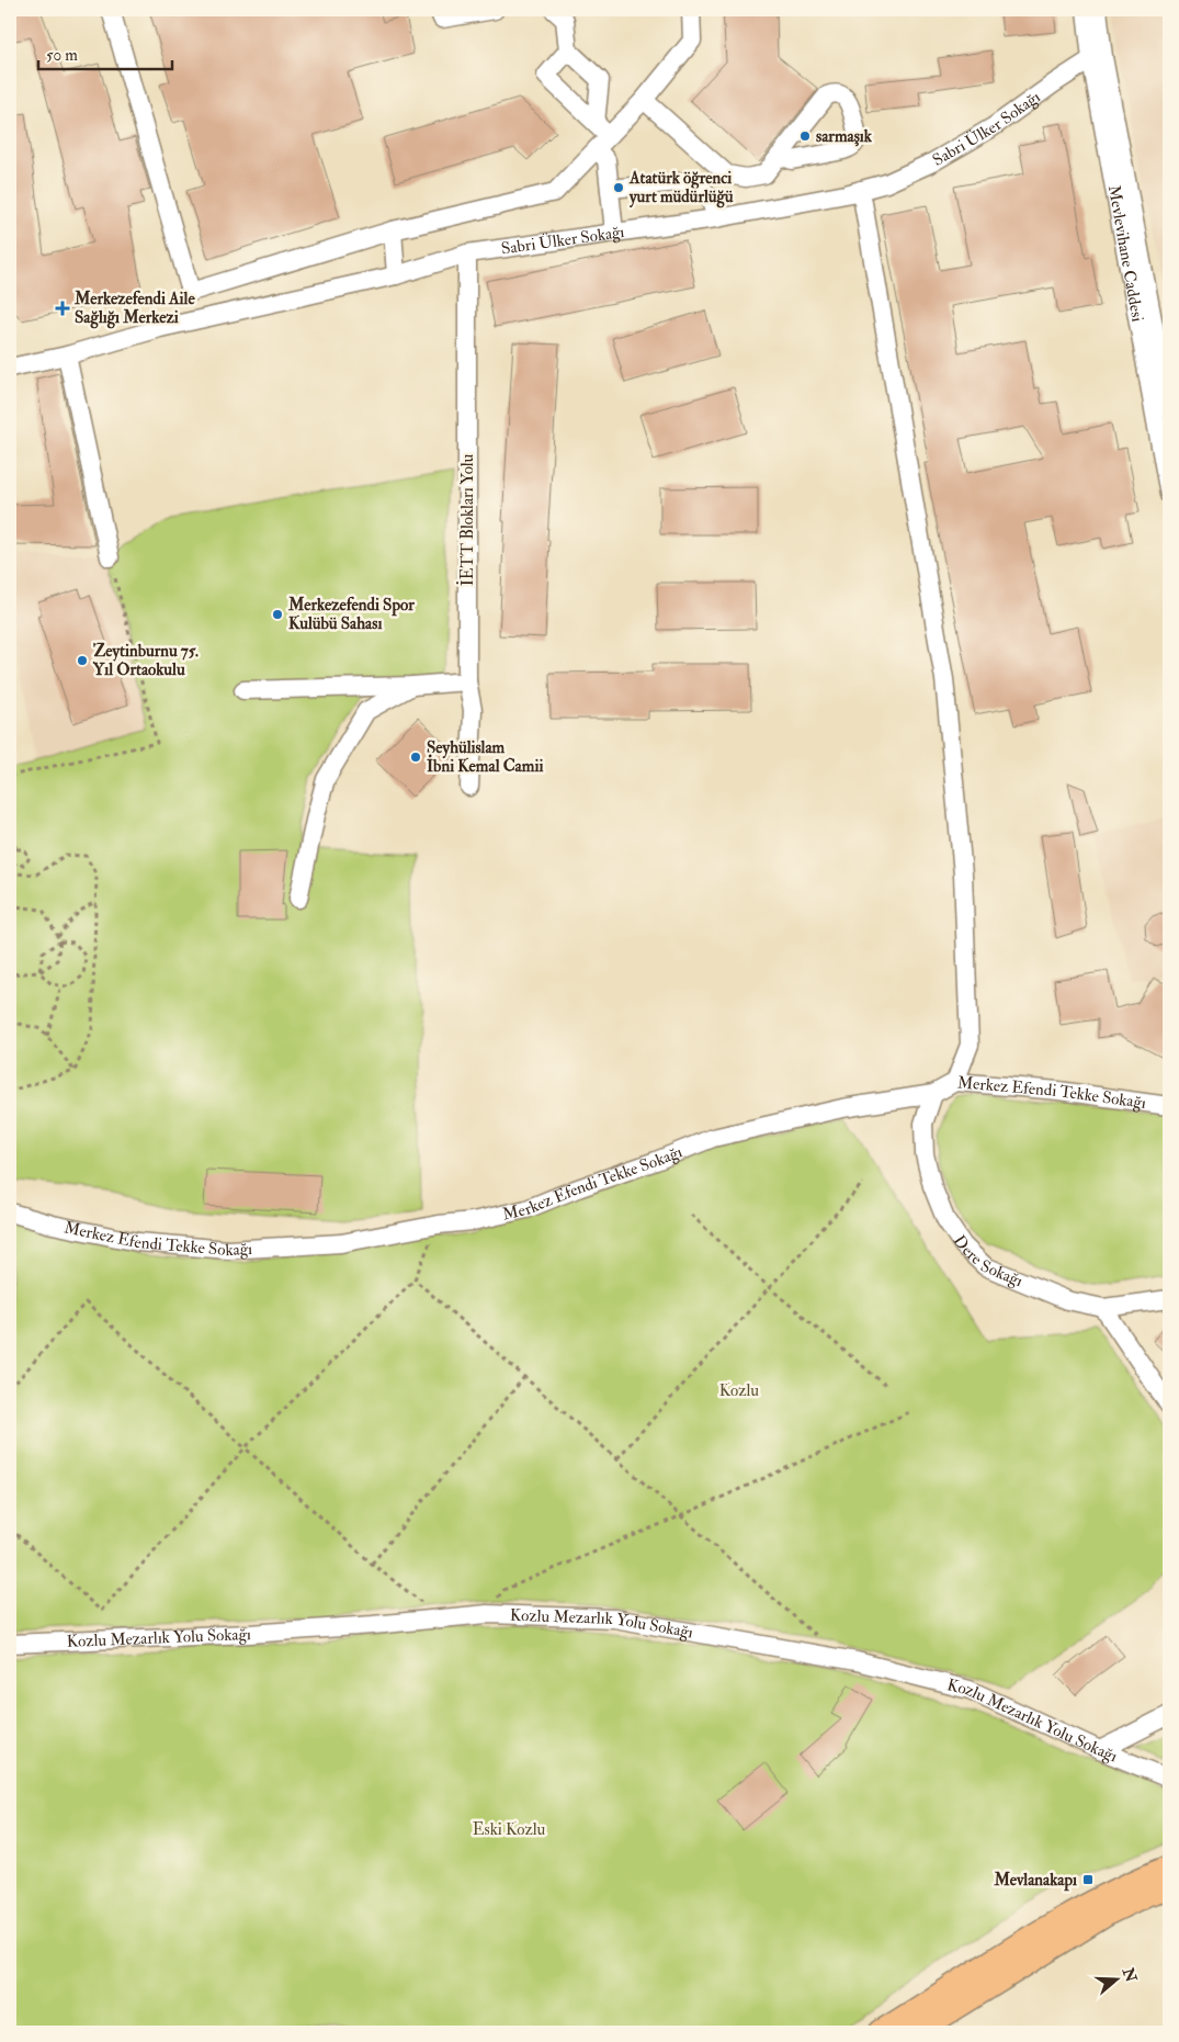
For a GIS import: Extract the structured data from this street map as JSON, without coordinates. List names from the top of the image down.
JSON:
{
  "streets": {
    "street": [
      "Sabri Ülker Sokağı",
      "Mevlevihane Caddesi",
      "İETT Blokları Yolu",
      "Merkez Efendi Tekke Sokağı",
      "Dere Sokağı",
      "Kozlu Mezarlık Yolu Sokağı"
    ]
  },
  "crossings": [
    ["Sabri Ülker Sokağı", "Mevlevihane Caddesi"],
    ["Sabri Ülker Sokağı", "İETT Blokları Yolu"],
    ["Merkez Efendi Tekke Sokağı", "Dere Sokağı"]
  ],
  "parks": ["Kozlu", "Eski Kozlu"],
  "places": {
    "other": [
      "sarmaşık",
      "Atatürk öğrenci yurt müdürlüğü",
      "Merkezefendi Spor Kulübü Sahası",
      "Zeytinburnu 75. Yıl Ortaokulu",
      "Şeyhülislam İbni Kemal Camii"
    ],
    "health": ["Merkezefendi Aile Sağlığı Merkezi"],
    "transit": ["Mevlanakapı"]
  },
  "scale_bar": "50 m",
  "north": "right"
}
